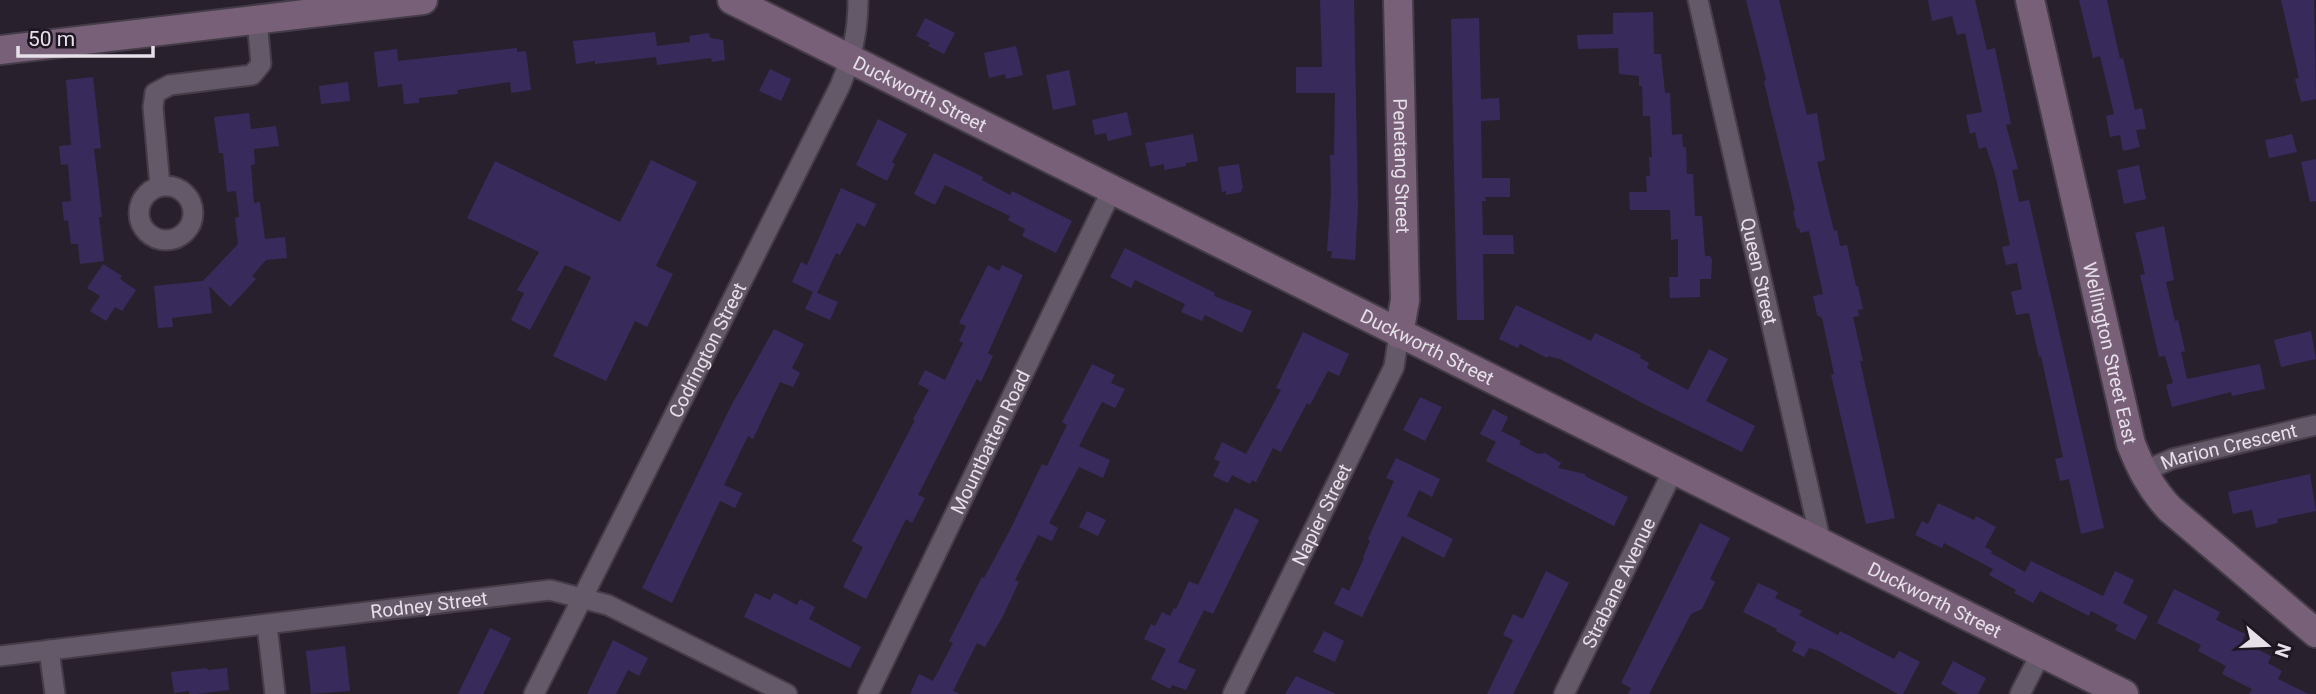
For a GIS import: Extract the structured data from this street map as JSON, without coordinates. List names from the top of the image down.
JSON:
{
  "streets": {
    "main road": ["Duckworth Street", "Penetang Street", "Wellington Street East"],
    "street": [
      "Queen Street",
      "Codrington Street",
      "Mountbatten Road",
      "Marion Crescent",
      "Napier Street",
      "Strabane Avenue",
      "Rodney Street"
    ]
  },
  "crossings": [
    ["Duckworth Street", "Penetang Street"],
    ["Duckworth Street", "Queen Street"],
    ["Duckworth Street", "Codrington Street"],
    ["Duckworth Street", "Mountbatten Road"],
    ["Duckworth Street", "Napier Street"],
    ["Duckworth Street", "Strabane Avenue"],
    ["Penetang Street", "Napier Street"],
    ["Codrington Street", "Rodney Street"],
    ["Wellington Street East", "Marion Crescent"]
  ],
  "scale_bar": "50 m",
  "north": "right"
}
